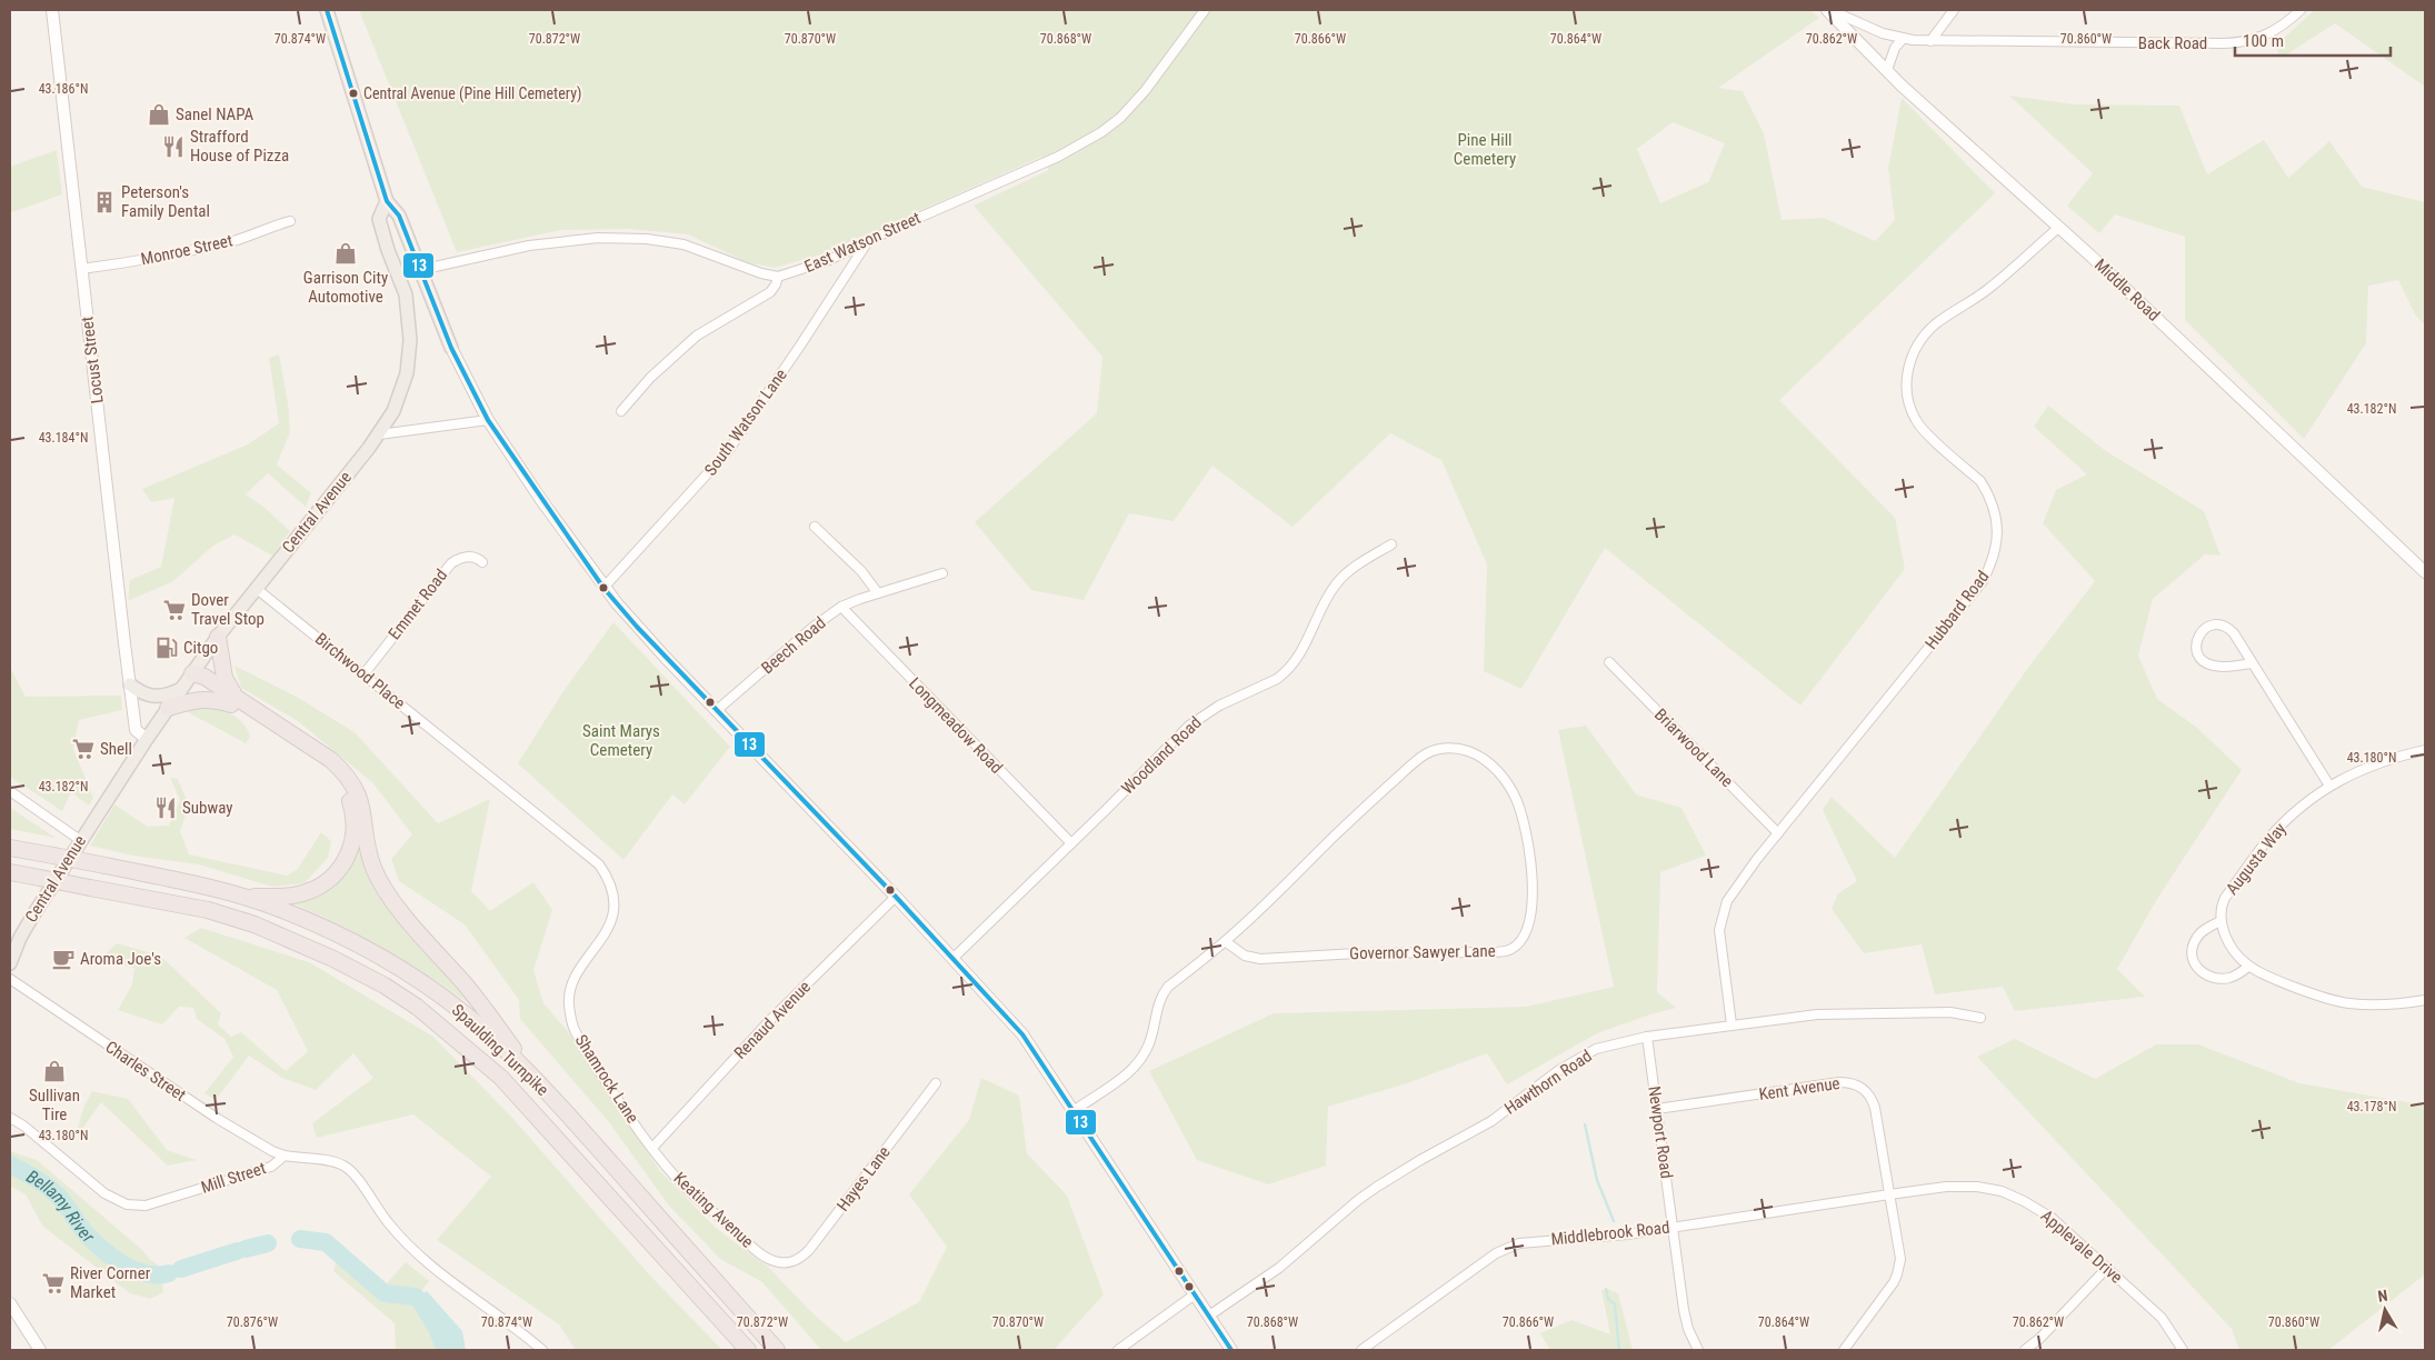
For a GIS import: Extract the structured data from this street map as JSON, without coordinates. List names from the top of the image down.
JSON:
{
  "streets": {
    "highway": ["Spaulding Turnpike"],
    "main road": ["Central Avenue"],
    "street": [
      "Back Road",
      "East Watson Street",
      "Monroe Street",
      "Middle Road",
      "Locust Street",
      "South Watson Lane",
      "Emmet Road",
      "Hubbard Road",
      "Beech Road",
      "Birchwood Place",
      "Longmeadow Road",
      "Briarwood Lane",
      "Woodland Road",
      "Augusta Way",
      "Governor Sawyer Lane",
      "Renaud Avenue",
      "Charles Street",
      "Shamrock Lane",
      "Hawthorn Road",
      "Kent Avenue",
      "Newport Road",
      "Mill Street",
      "Hayes Lane",
      "Keating Avenue",
      "Middlebrook Road",
      "Applevale Drive"
    ]
  },
  "crossings": [
    ["Back Road", "Middle Road"],
    ["East Watson Street", "South Watson Lane"],
    ["Monroe Street", "Locust Street"],
    ["Middle Road", "Hubbard Road"],
    ["Locust Street", "Central Avenue"],
    ["Central Avenue", "Birchwood Place"],
    ["Emmet Road", "Birchwood Place"],
    ["Hubbard Road", "Briarwood Lane"],
    ["Hubbard Road", "Hawthorn Road"],
    ["Beech Road", "Longmeadow Road"],
    ["Birchwood Place", "Shamrock Lane"],
    ["Longmeadow Road", "Woodland Road"],
    ["Renaud Avenue", "Shamrock Lane"],
    ["Renaud Avenue", "Keating Avenue"],
    ["Charles Street", "Mill Street"],
    ["Shamrock Lane", "Keating Avenue"],
    ["Hawthorn Road", "Newport Road"],
    ["Kent Avenue", "Newport Road"],
    ["Kent Avenue", "Middlebrook Road"],
    ["Kent Avenue", "Applevale Drive"],
    ["Newport Road", "Middlebrook Road"],
    ["Hayes Lane", "Keating Avenue"],
    ["Middlebrook Road", "Applevale Drive"]
  ],
  "water": ["Bellamy River"],
  "parks": ["Pine Hill Cemetery", "Saint Marys Cemetery"],
  "places": {
    "other": ["Central Avenue (Pine Hill Cemetery)"],
    "shop": ["Sanel NAPA", "Garrison City Automotive", "Sullivan Tire"],
    "restaurant": ["Strafford House of Pizza", "Subway"],
    "building": ["Peterson's Family Dental"],
    "supermarket": ["Dover Travel Stop", "Shell", "River Corner Market"],
    "fuel station": ["Citgo"],
    "cafe": ["Aroma Joe's"]
  },
  "lines": ["transit line 13"],
  "scale_bar": "100 m",
  "north": "top",
  "coordinates": [
    "70.874°W",
    "70.872°W",
    "70.870°W",
    "70.868°W",
    "70.866°W",
    "70.864°W",
    "70.862°W",
    "70.860°W",
    "43.186°N",
    "43.182°N",
    "43.184°N",
    "43.180°N",
    "43.178°N",
    "70.876°W"
  ]
}
